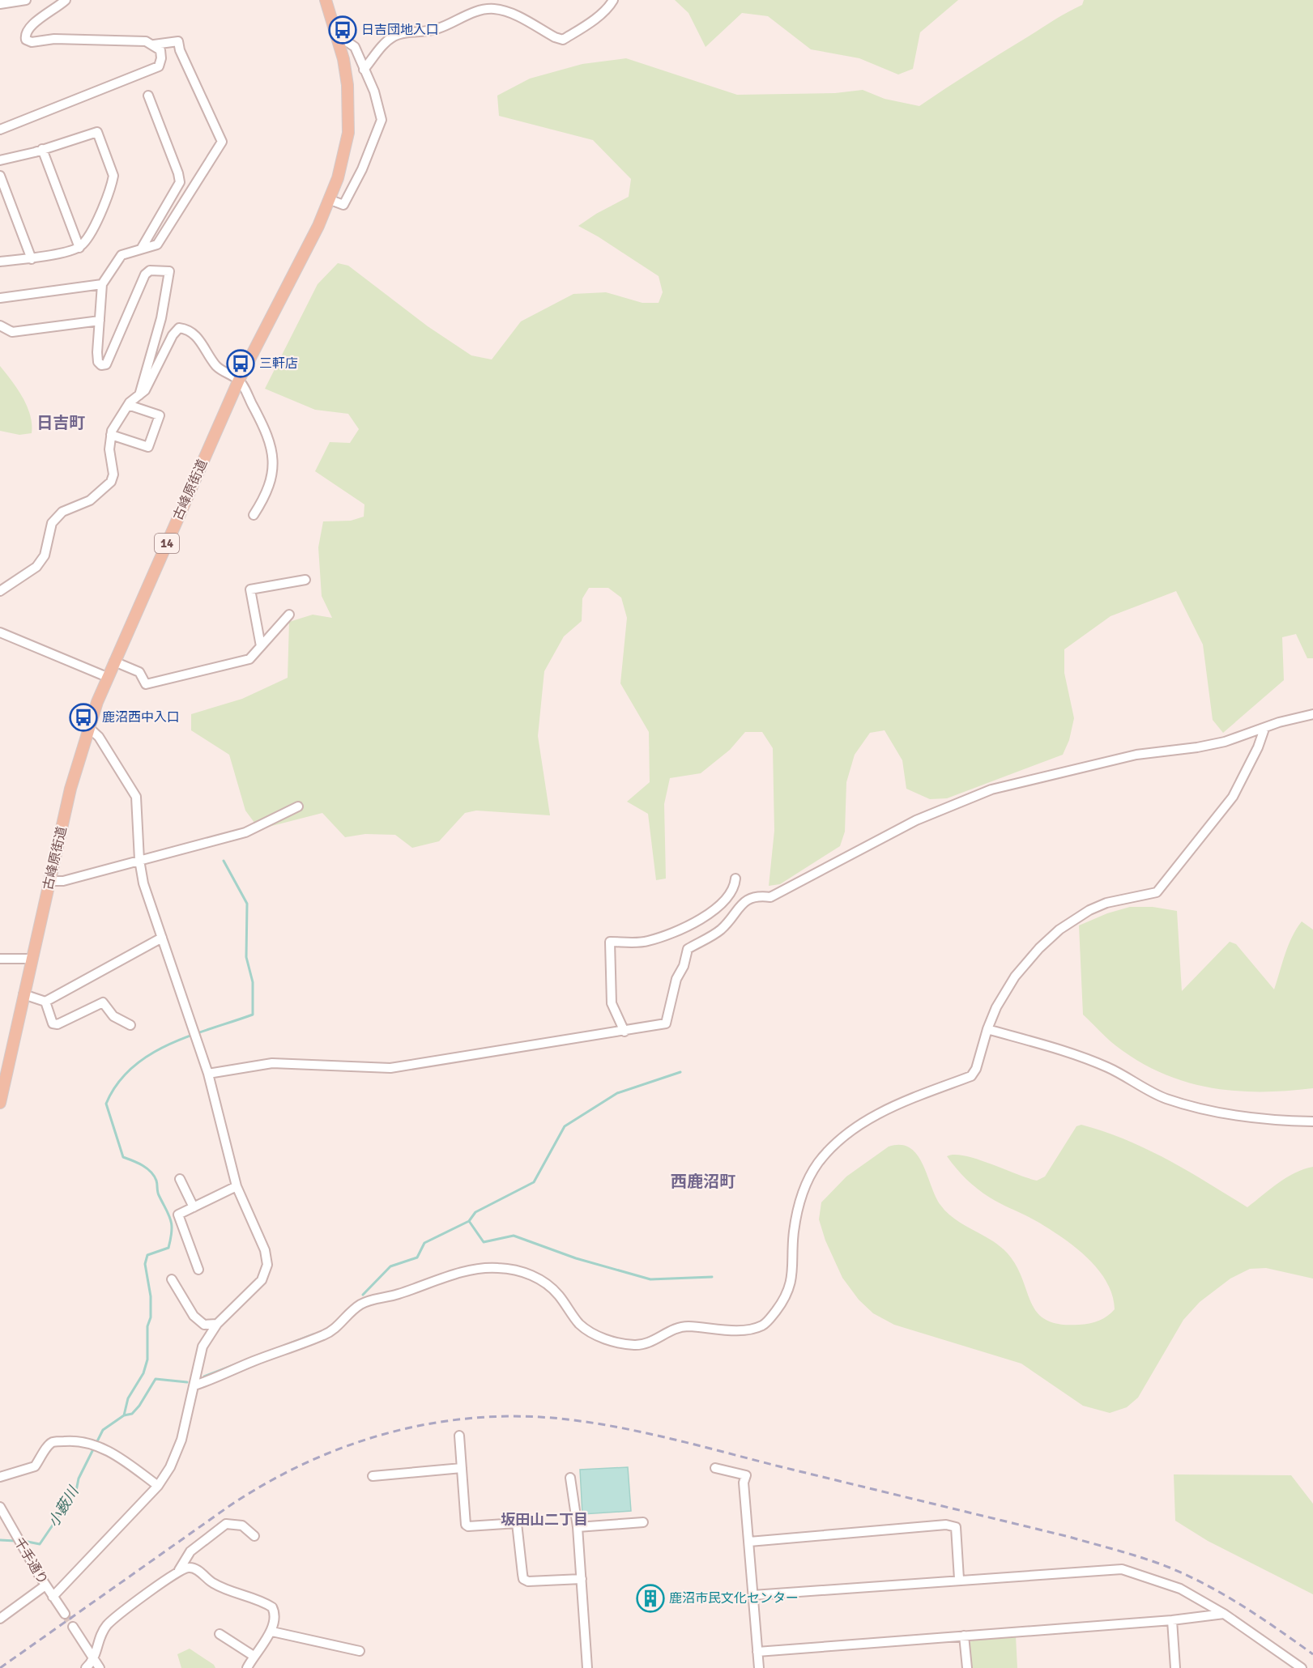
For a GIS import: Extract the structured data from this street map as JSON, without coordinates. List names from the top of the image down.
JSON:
{
  "streets": {
    "main road": ["古峰原街道", "14"],
    "street": ["千手通り"]
  },
  "districts": ["日吉町", "西鹿沼町", "坂田山二丁目"],
  "water": ["小薮川"],
  "places": {
    "bus stop": ["日吉団地入口", "三軒店", "鹿沼西中入口"],
    "building": ["鹿沼市民文化センター"]
  }
}
